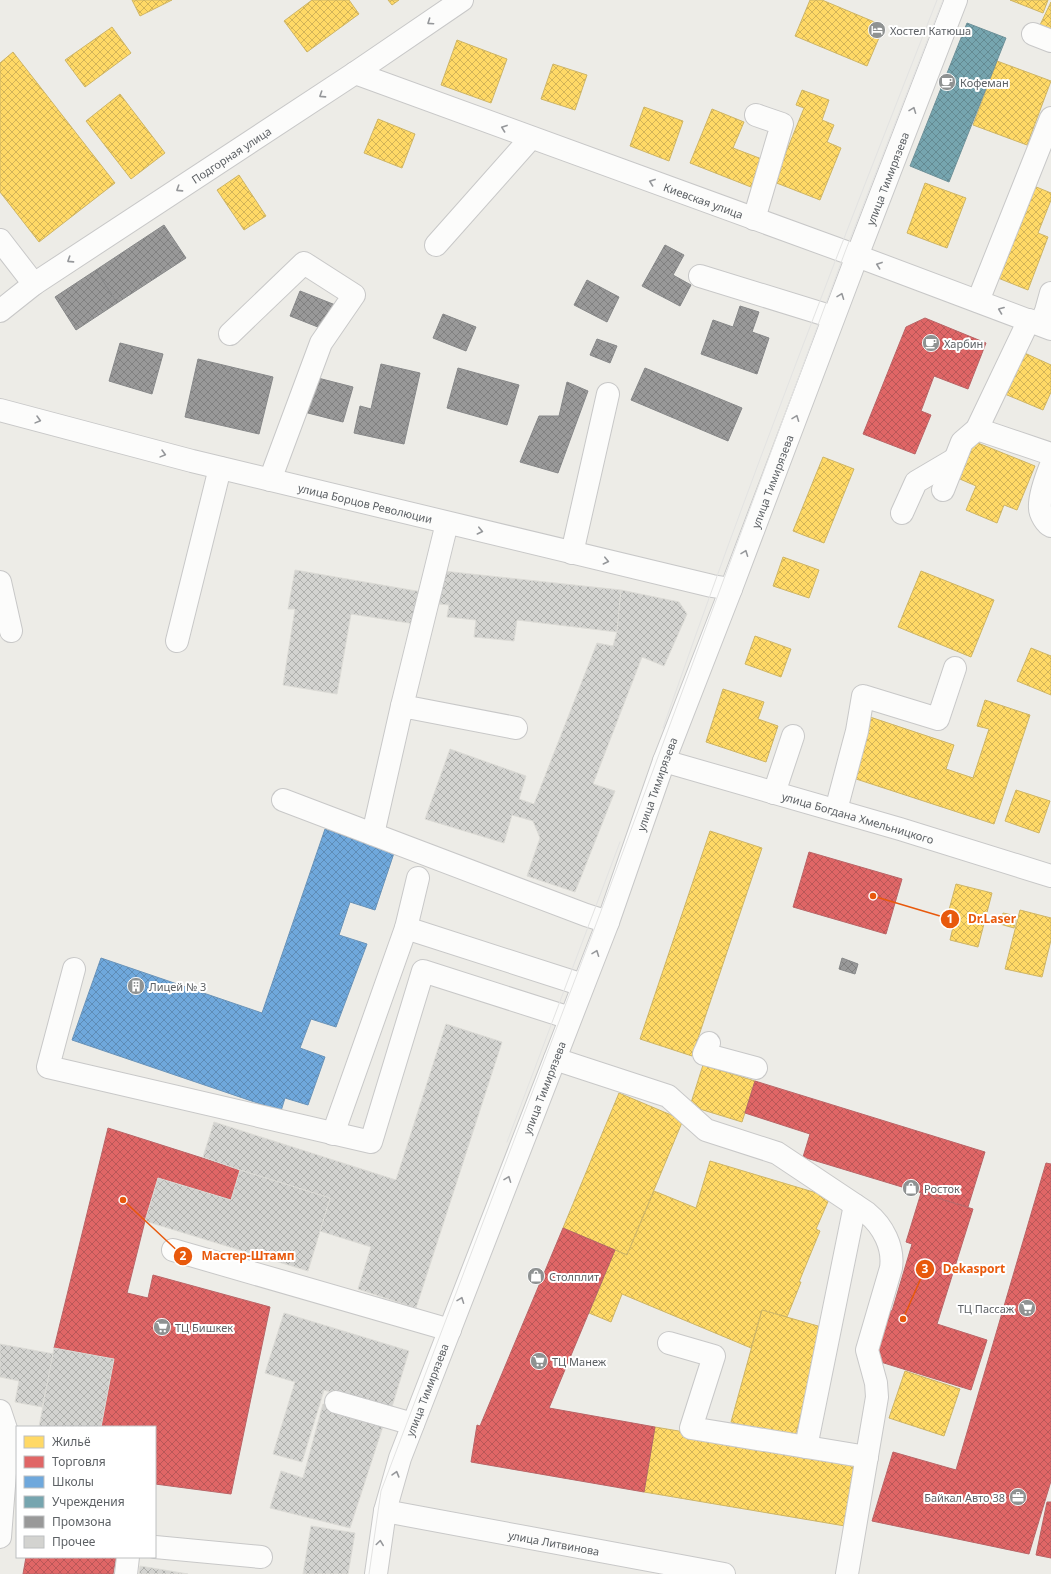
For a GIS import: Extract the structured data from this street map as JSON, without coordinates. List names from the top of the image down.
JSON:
{
  "streets": {
    "street": [
      "Подгорная улица",
      "улица Тимирязева",
      "Киевская улица",
      "улица Борцов Революции",
      "улица Богдана Хмельницкого",
      "улица Литвинова"
    ]
  },
  "crossings": [
    ["Подгорная улица", "Киевская улица"],
    ["улица Тимирязева", "Киевская улица"],
    ["улица Тимирязева", "улица Борцов Революции"],
    ["улица Тимирязева", "улица Богдана Хмельницкого"],
    ["улица Тимирязева", "улица Литвинова"]
  ],
  "one_way": ["Подгорная улица", "Киевская улица", "улица Борцов Революции"],
  "places": {
    "hotel": ["Хостел Катюша"],
    "cafe": ["Кофеман", "Харбин"],
    "other": ["Dr.Laser", "Мастер-Штамп", "Dekasport"],
    "building": ["Лицей № 3"],
    "shop": ["Росток", "Столплит"],
    "supermarket": ["ТЦ Пассаж", "ТЦ Бишкек", "ТЦ Манеж"],
    "office": ["Байкал Авто 38"]
  },
  "legend": [
    "Жильё",
    "Торговля",
    "Школы",
    "Учреждения",
    "Промзона",
    "Прочее"
  ]
}
